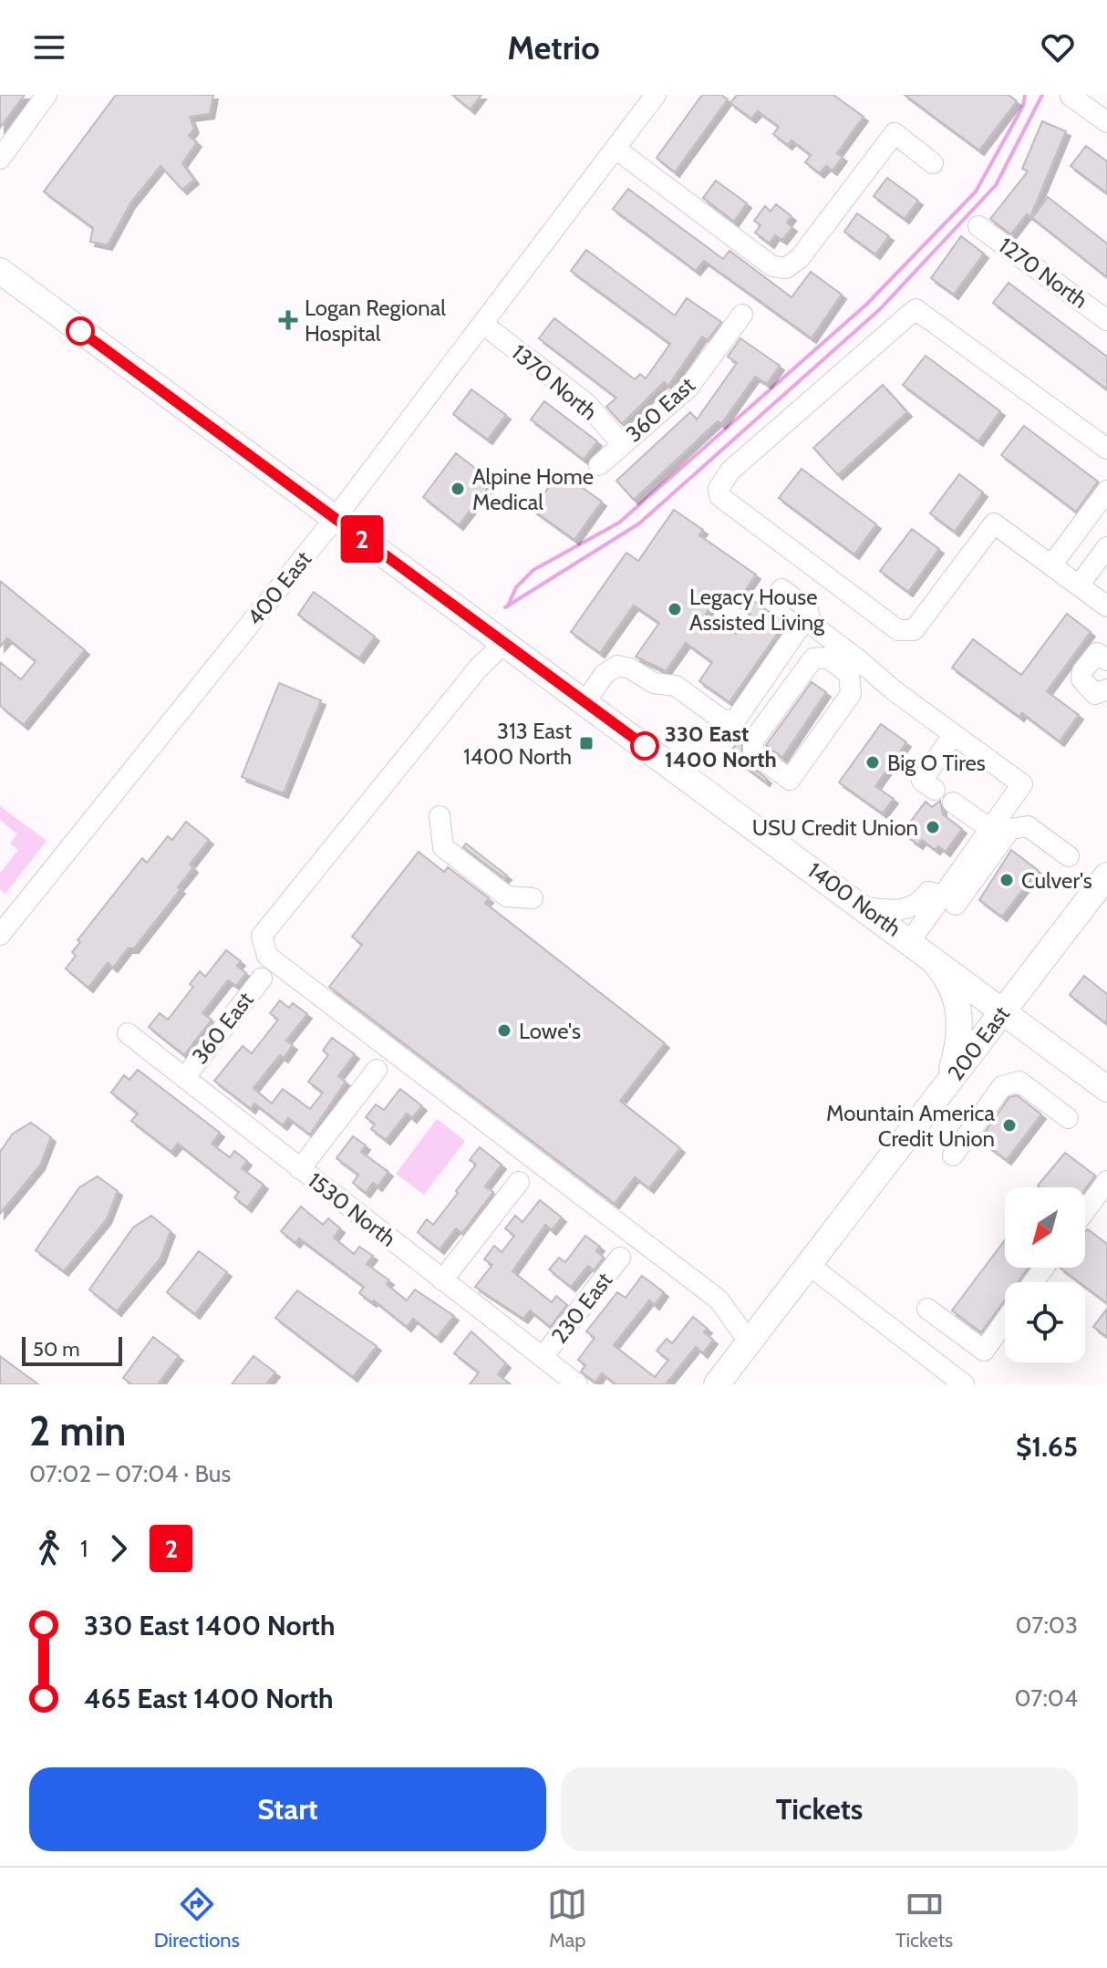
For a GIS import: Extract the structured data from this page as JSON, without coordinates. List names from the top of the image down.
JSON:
{
  "streets": {
    "main road": ["1400 North", "200 East"],
    "street": [
      "1270 North",
      "1370 North",
      "360 East",
      "400 East",
      "1530 North",
      "230 East"
    ]
  },
  "crossings": [
    ["1370 North", "360 East"],
    ["1370 North", "400 East"],
    ["360 East", "1530 North"],
    ["400 East", "1400 North"],
    ["1400 North", "200 East"],
    ["1530 North", "230 East"]
  ],
  "places": {
    "health": ["Logan Regional Hospital"],
    "other": [
      "Alpine Home Medical",
      "Legacy House Assisted Living",
      "330 East 1400 North",
      "Big O Tires",
      "USU Credit Union",
      "Culver's",
      "Lowe's",
      "Mountain America Credit Union"
    ],
    "transit": ["313 East 1400 North"]
  },
  "lines": ["bus line 2"],
  "scale_bar": "50 m",
  "north": "bottom left",
  "page": {
    "header": "Metrio",
    "on_map": "2",
    "scale": "50 m",
    "heading": ["2 min", "07:02 – 07:04 · Bus", "$1.65"],
    "legs": ["1", "2"],
    "list": [
      {
        "name": "330 East 1400 North",
        "value": "07:03"
      },
      {
        "name": "465 East 1400 North",
        "value": "07:04"
      }
    ],
    "buttons": ["Start", "Tickets"],
    "tabs": ["Directions", "Map", "Tickets"]
  }
}
